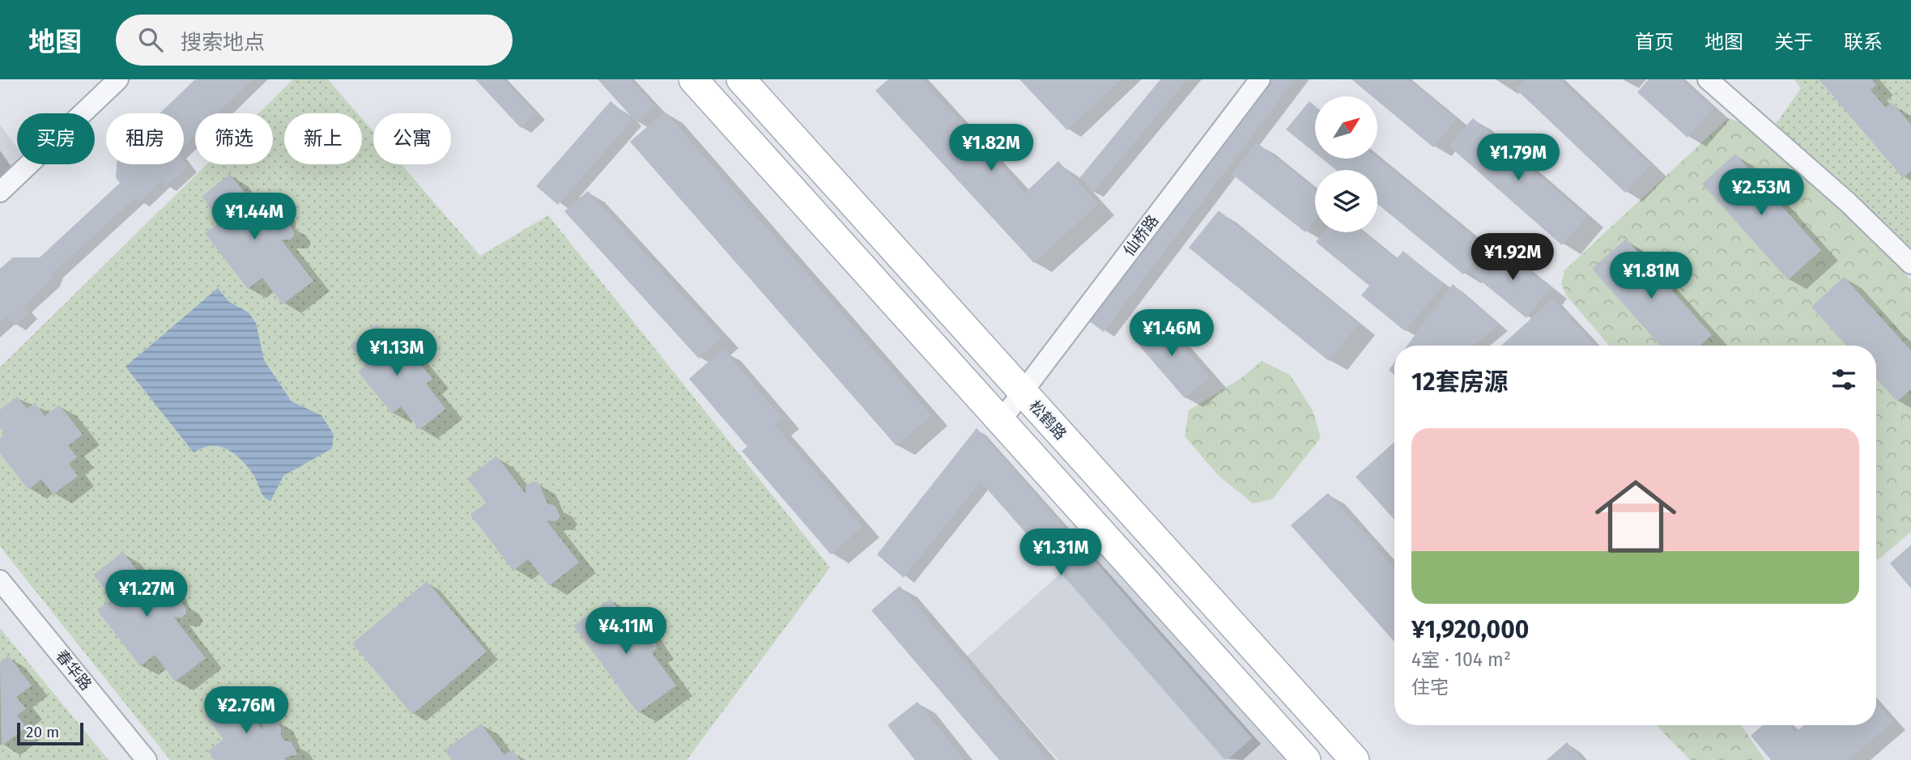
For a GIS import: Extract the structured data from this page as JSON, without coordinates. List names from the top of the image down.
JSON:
{
  "streets": {
    "main road": ["松鹤路"],
    "street": ["仙桥路", "春华路"]
  },
  "crossings": [
    ["仙桥路", "松鹤路"]
  ],
  "scale_bar": "20 m",
  "north": "top right",
  "page": {
    "header": "地图",
    "search": "搜索地点",
    "nav": [
      "首页",
      "地图",
      "关于",
      "联系"
    ],
    "chip": [
      "买房",
      "租房",
      "筛选",
      "新上",
      "公寓"
    ],
    "price": [
      "¥1.82M",
      "¥1.79M",
      "¥2.53M",
      "¥1.44M",
      "¥1.92M",
      "¥1.81M",
      "¥1.46M",
      "¥1.13M",
      "¥1.31M",
      "¥1.27M",
      "¥4.11M",
      "¥2.76M"
    ],
    "heading": "12套房源",
    "list": [
      {
        "name": "¥1,920,000",
        "note": "4室 · 104 m² · 住宅"
      }
    ],
    "scale": "20 m"
  }
}
